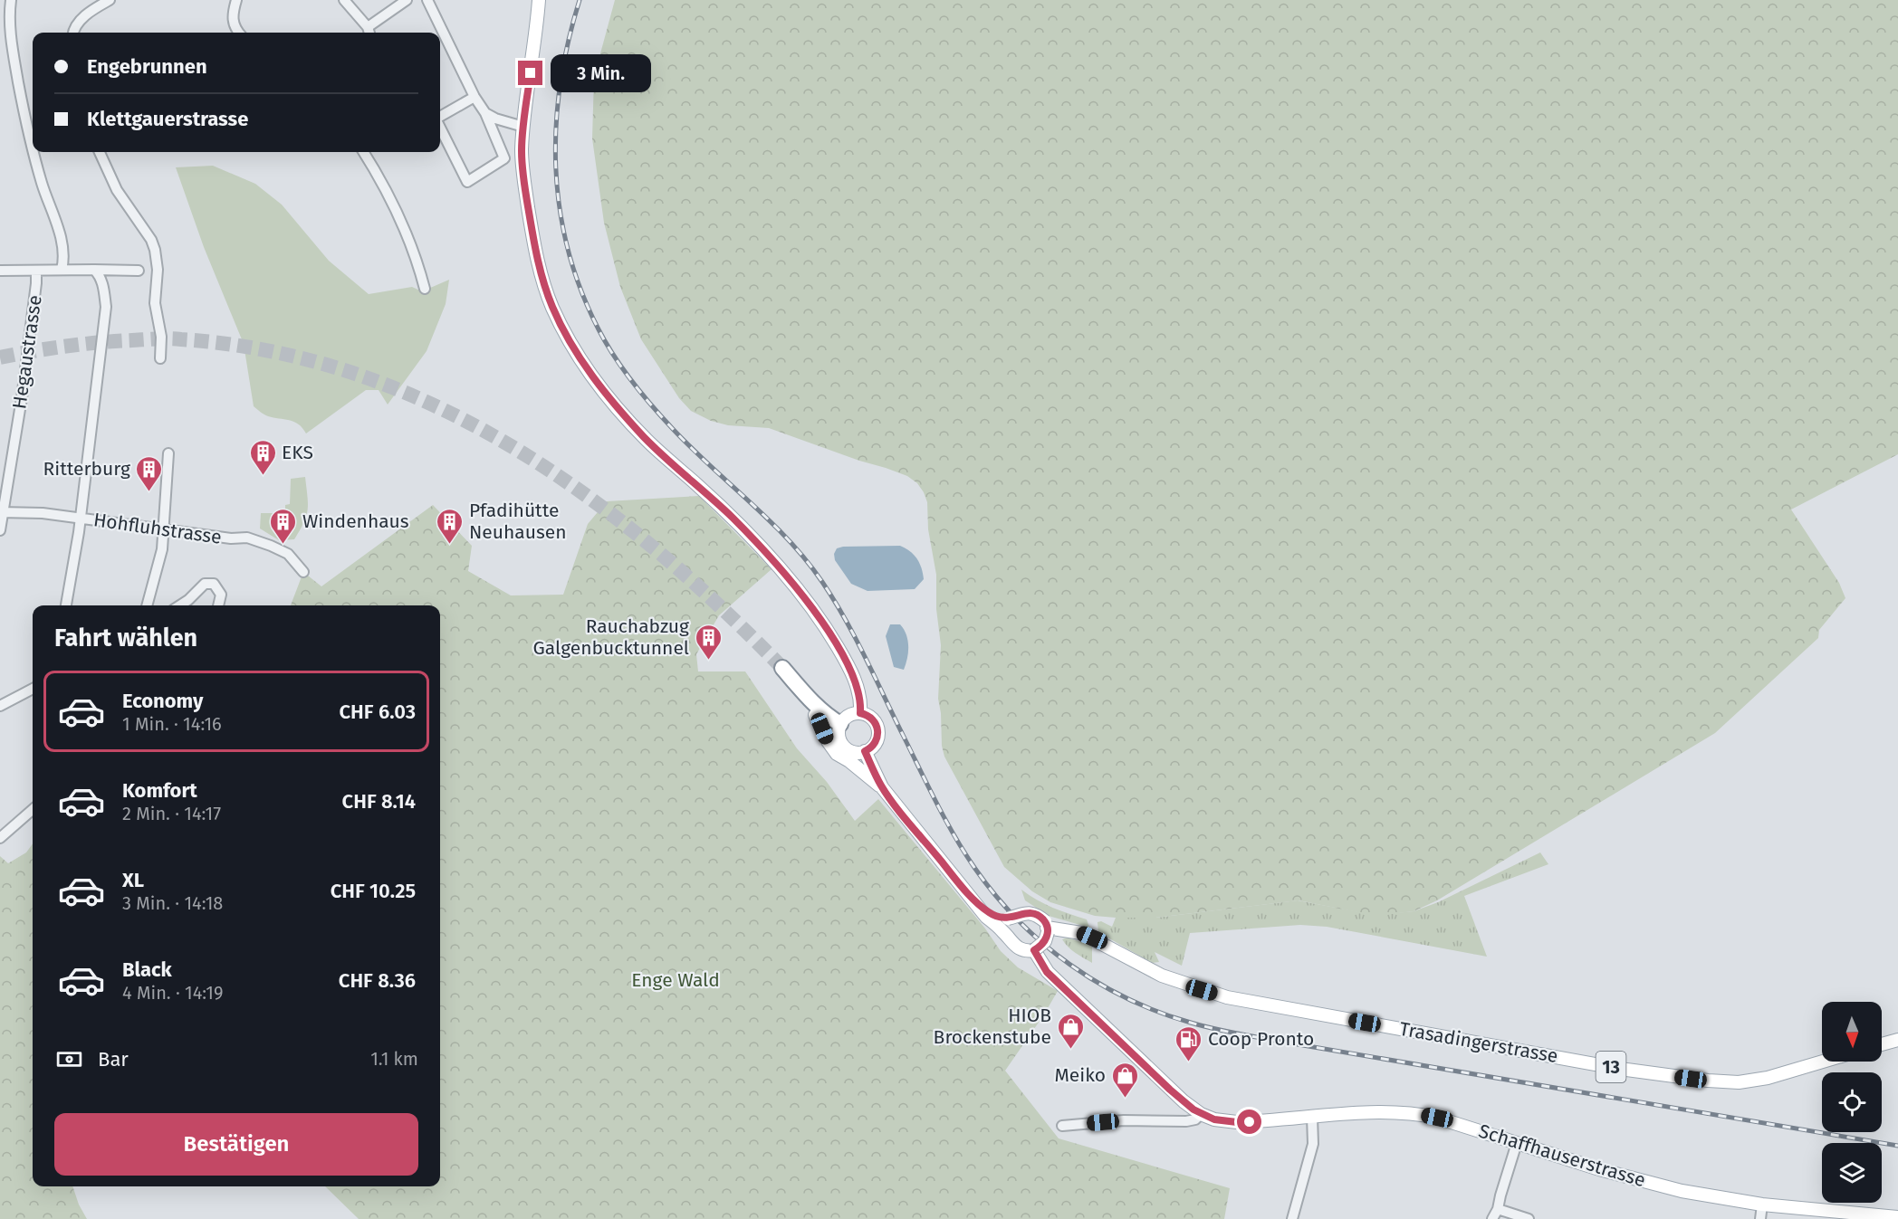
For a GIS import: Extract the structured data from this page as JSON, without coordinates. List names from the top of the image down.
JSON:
{
  "streets": {
    "main road": ["Trasadingerstrasse", "13", "Schaffhauserstrasse"],
    "street": ["Hegaustrasse", "Hohfluhstrasse"]
  },
  "crossings": [
    ["Hegaustrasse", "Hohfluhstrasse"],
    ["Trasadingerstrasse", "13"],
    ["13", "Schaffhauserstrasse"]
  ],
  "parks": ["Enge Wald"],
  "places": {
    "building": [
      "EKS",
      "Ritterburg",
      "Windenhaus",
      "Pfadihütte Neuhausen",
      "Rauchabzug Galgenbucktunnel"
    ],
    "shop": ["HIOB Brockenstube", "Meiko"],
    "fuel station": ["Coop Pronto"]
  },
  "north": "bottom",
  "page": {
    "banner": ["Engebrunnen", "Klettgauerstrasse"],
    "bubble": "3 Min.",
    "heading": "Fahrt wählen",
    "list": [
      {
        "name": "Economy",
        "note": "1 Min. · 14:16",
        "value": "CHF 6.03"
      },
      {
        "name": "Komfort",
        "note": "2 Min. · 14:17",
        "value": "CHF 8.14"
      },
      {
        "name": "XL",
        "note": "3 Min. · 14:18",
        "value": "CHF 10.25"
      },
      {
        "name": "Black",
        "note": "4 Min. · 14:19",
        "value": "CHF 8.36"
      }
    ],
    "pay": ["Bar", "1.1 km"],
    "buttons": "Bestätigen"
  }
}
